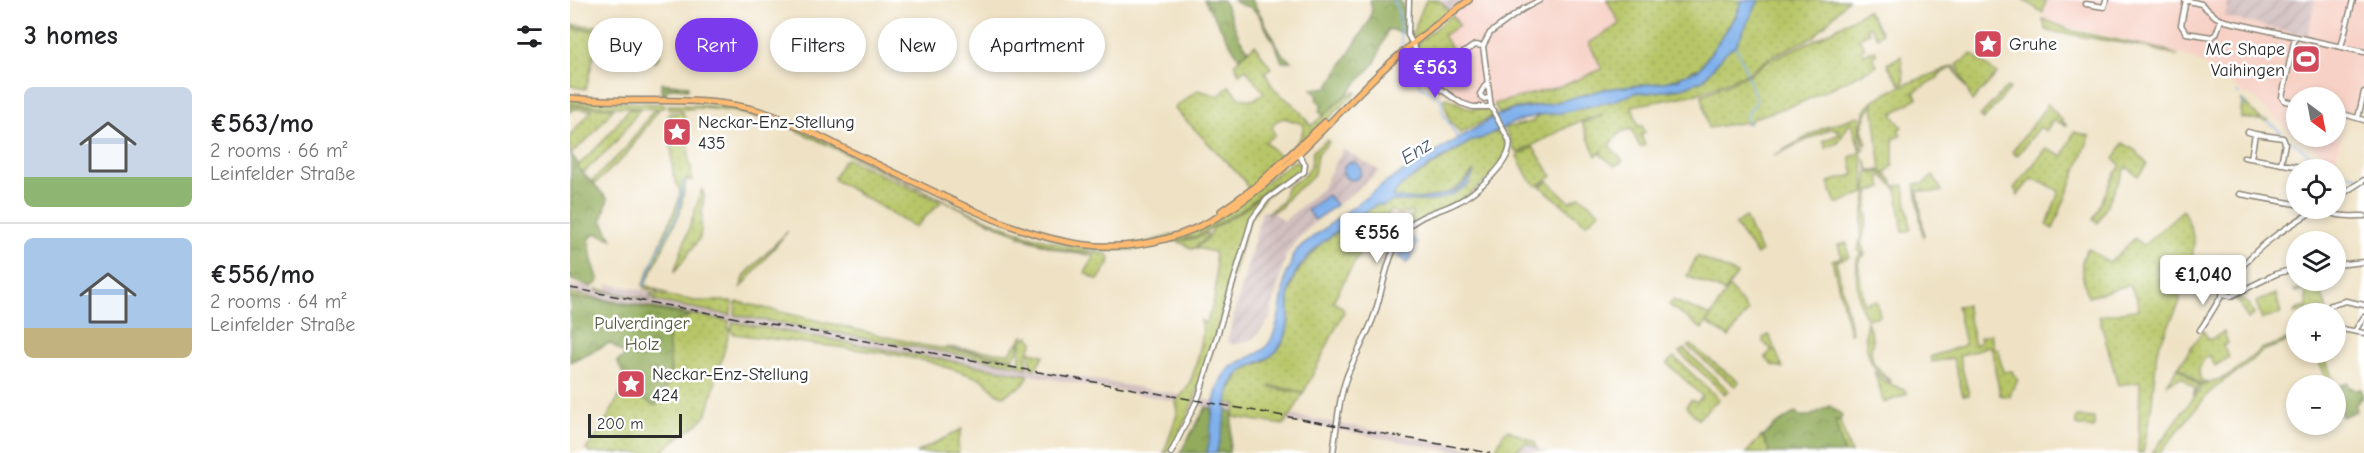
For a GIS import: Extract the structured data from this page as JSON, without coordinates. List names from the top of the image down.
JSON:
{
  "water": ["Enz"],
  "parks": ["Pulverdinger Holz"],
  "places": {
    "place": ["Gruhe", "Neckar-Enz-Stellung 435", "Neckar-Enz-Stellung 424"],
    "sports": ["MC Shape Vaihingen"]
  },
  "scale_bar": "200 m",
  "north": "bottom right",
  "page": {
    "heading": "3 homes",
    "chip": [
      "Buy",
      "Rent",
      "Filters",
      "New",
      "Apartment"
    ],
    "price": ["€563", "€556", "€1,040"],
    "list": [
      {
        "name": "€563/mo",
        "note": "2 rooms · 66 m² · Leinfelder Straße"
      },
      {
        "name": "€556/mo",
        "note": "2 rooms · 64 m² · Leinfelder Straße"
      }
    ],
    "map_buttons": ["+", "−"],
    "scale": "200 m"
  }
}
